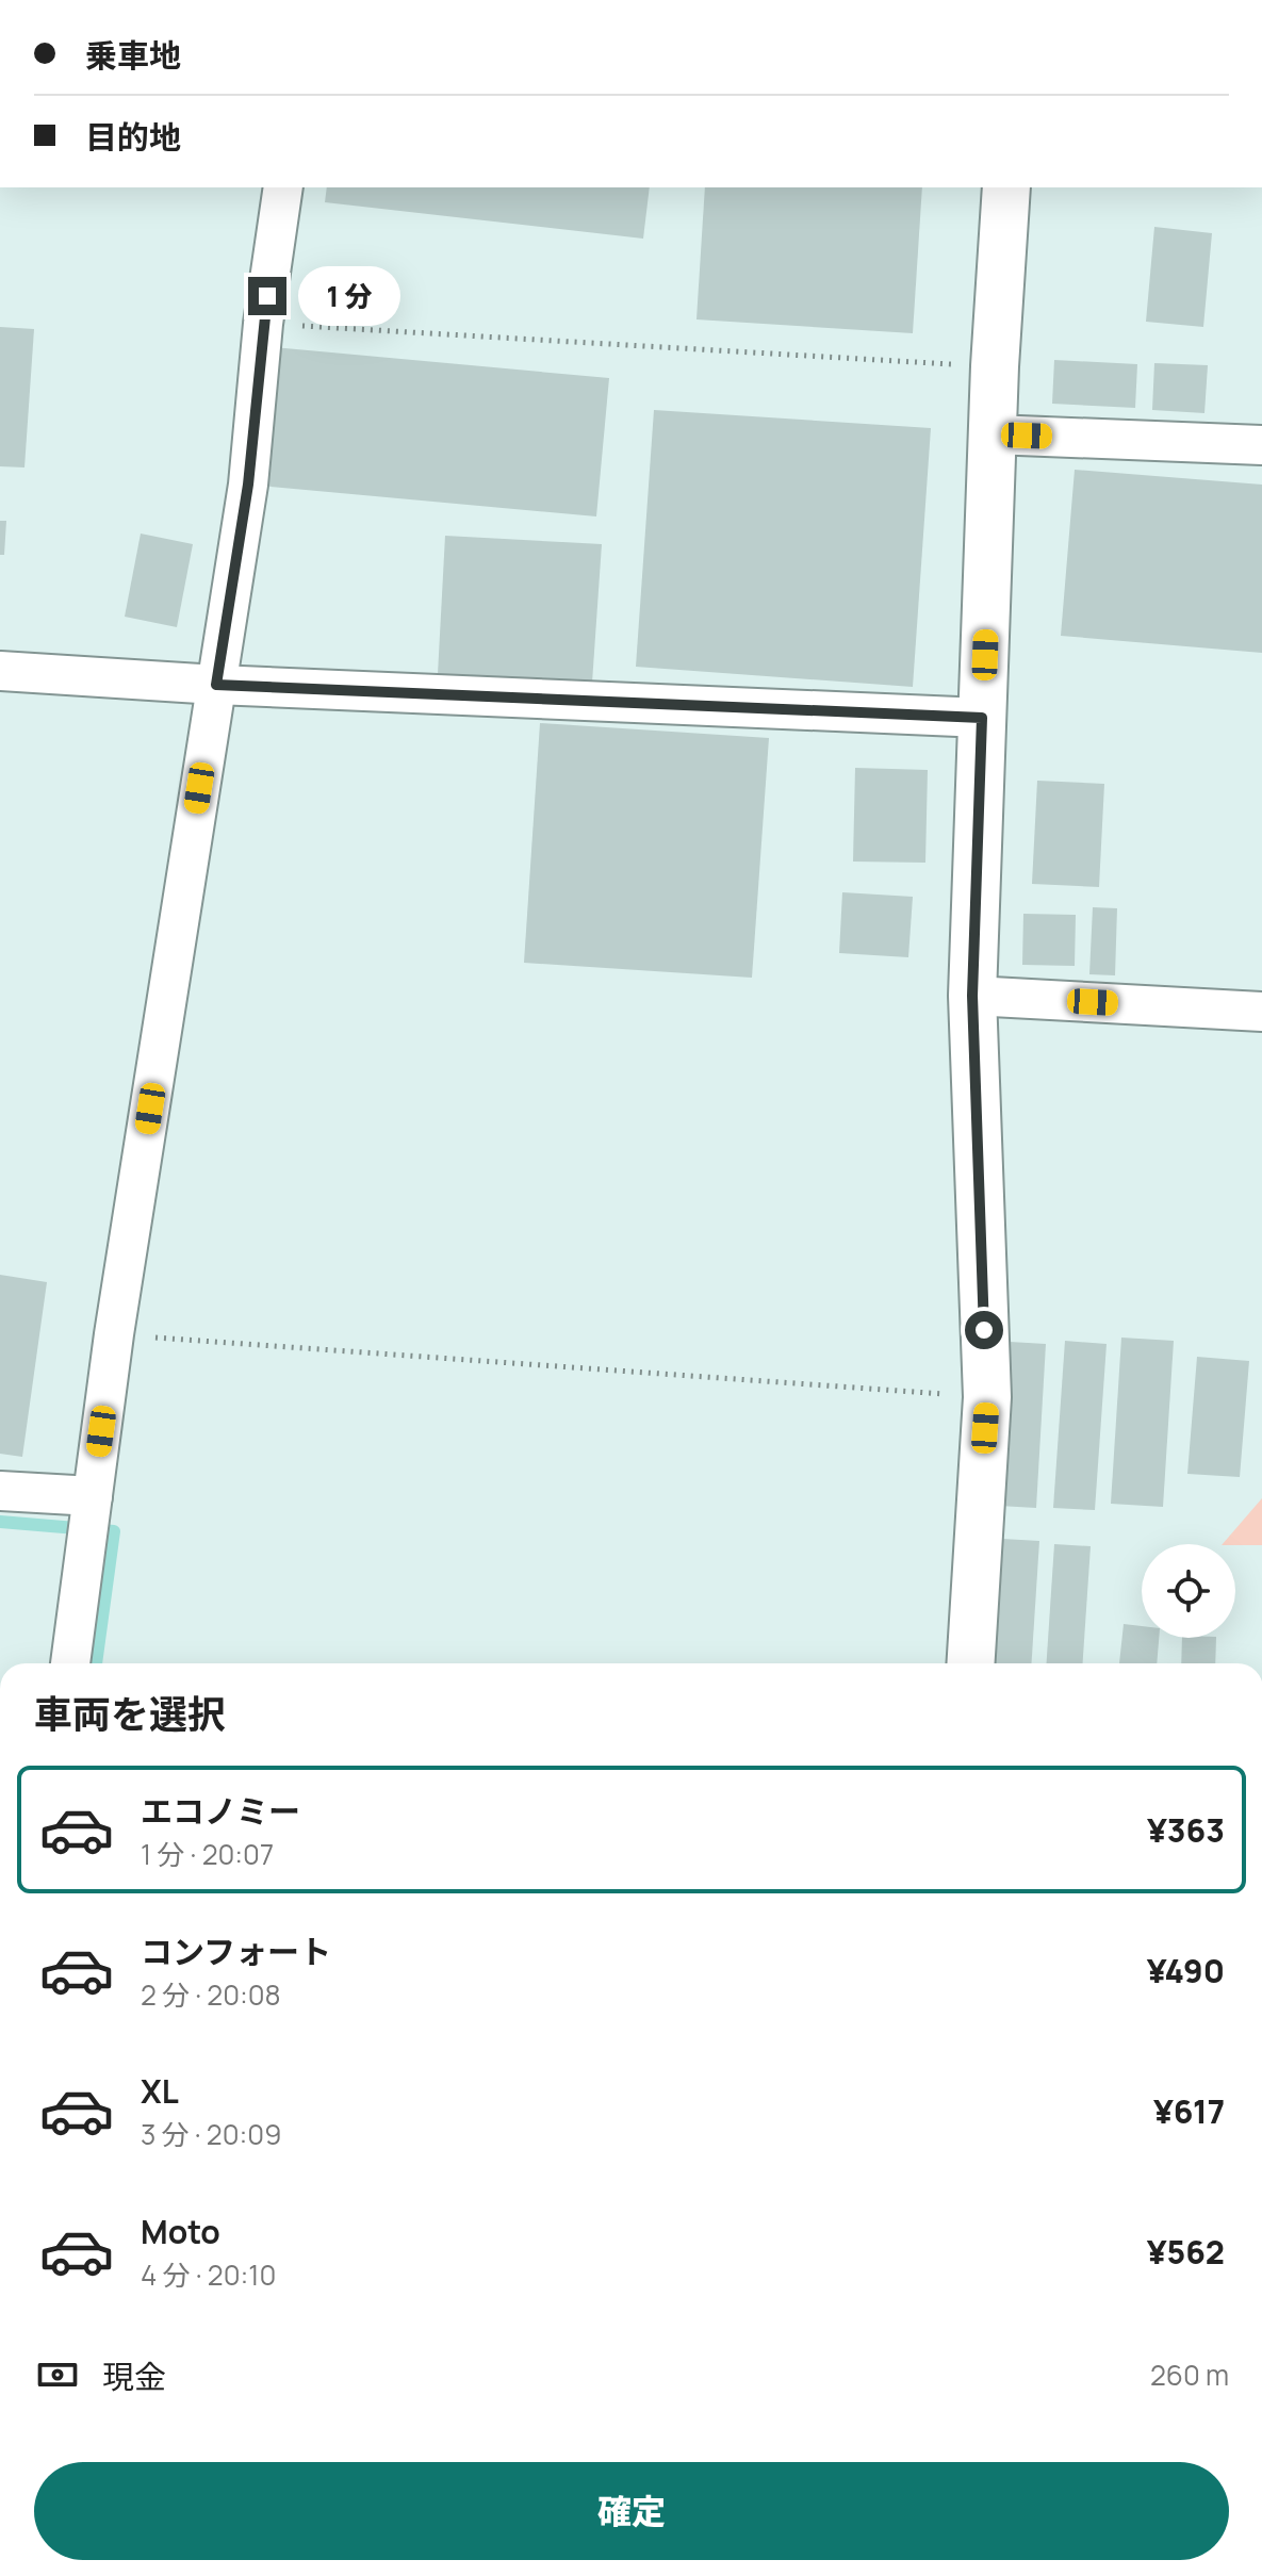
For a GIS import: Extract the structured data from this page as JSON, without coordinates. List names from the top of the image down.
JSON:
{
  "page": {
    "banner": ["乗車地", "目的地"],
    "bubble": "1 分",
    "heading": "車両を選択",
    "list": [
      {
        "name": "エコノミー",
        "note": "1 分 · 20:07",
        "value": "¥363"
      },
      {
        "name": "コンフォート",
        "note": "2 分 · 20:08",
        "value": "¥490"
      },
      {
        "name": "XL",
        "note": "3 分 · 20:09",
        "value": "¥617"
      },
      {
        "name": "Moto",
        "note": "4 分 · 20:10",
        "value": "¥562"
      }
    ],
    "pay": ["現金", "260 m"],
    "buttons": "確定"
  }
}
